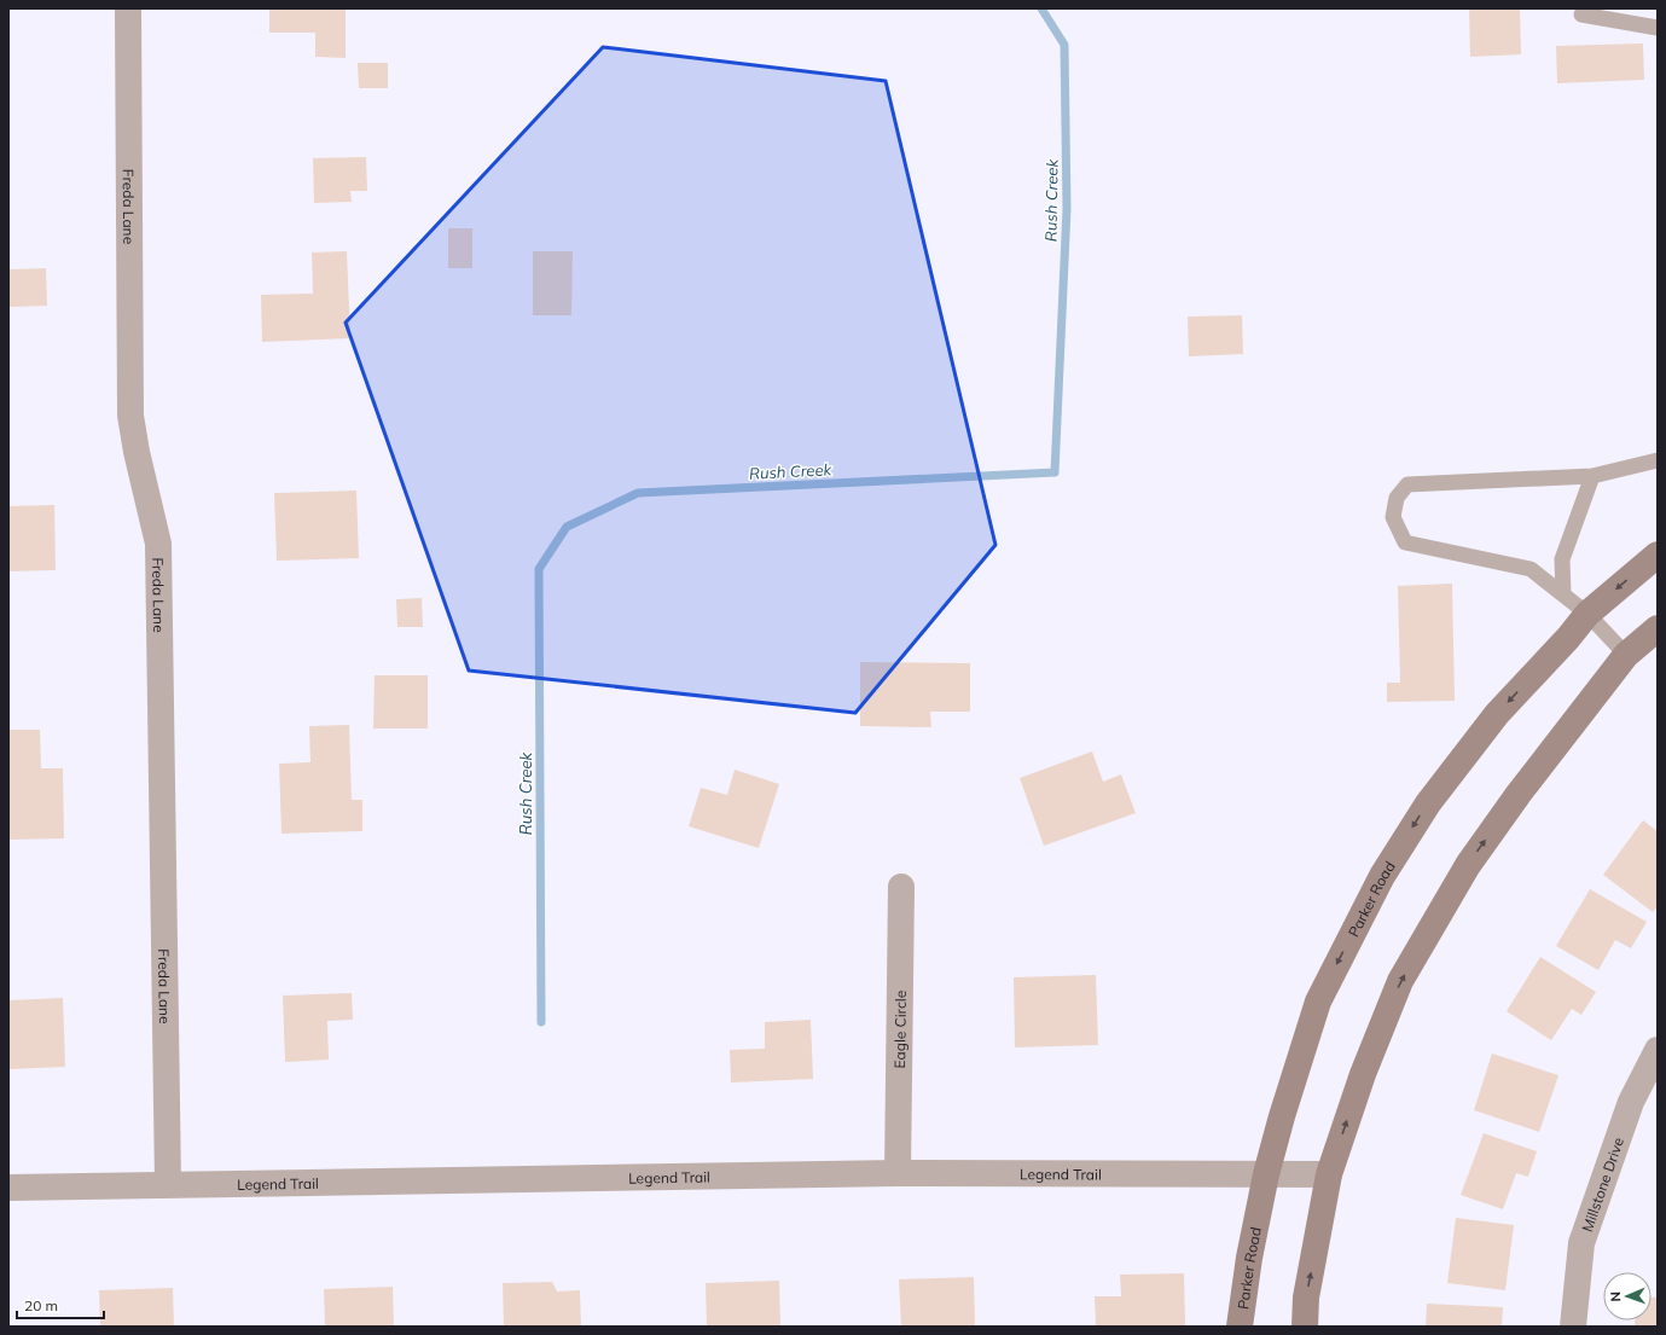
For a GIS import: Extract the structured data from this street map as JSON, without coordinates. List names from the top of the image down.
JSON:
{
  "streets": {
    "main road": ["Parker Road"],
    "street": [
      "Freda Lane",
      "Eagle Circle",
      "Legend Trail",
      "Millstone Drive"
    ]
  },
  "crossings": [
    ["Freda Lane", "Legend Trail"],
    ["Parker Road", "Legend Trail"],
    ["Eagle Circle", "Legend Trail"]
  ],
  "water": ["Rush Creek"],
  "scale_bar": "20 m",
  "north": "left"
}
